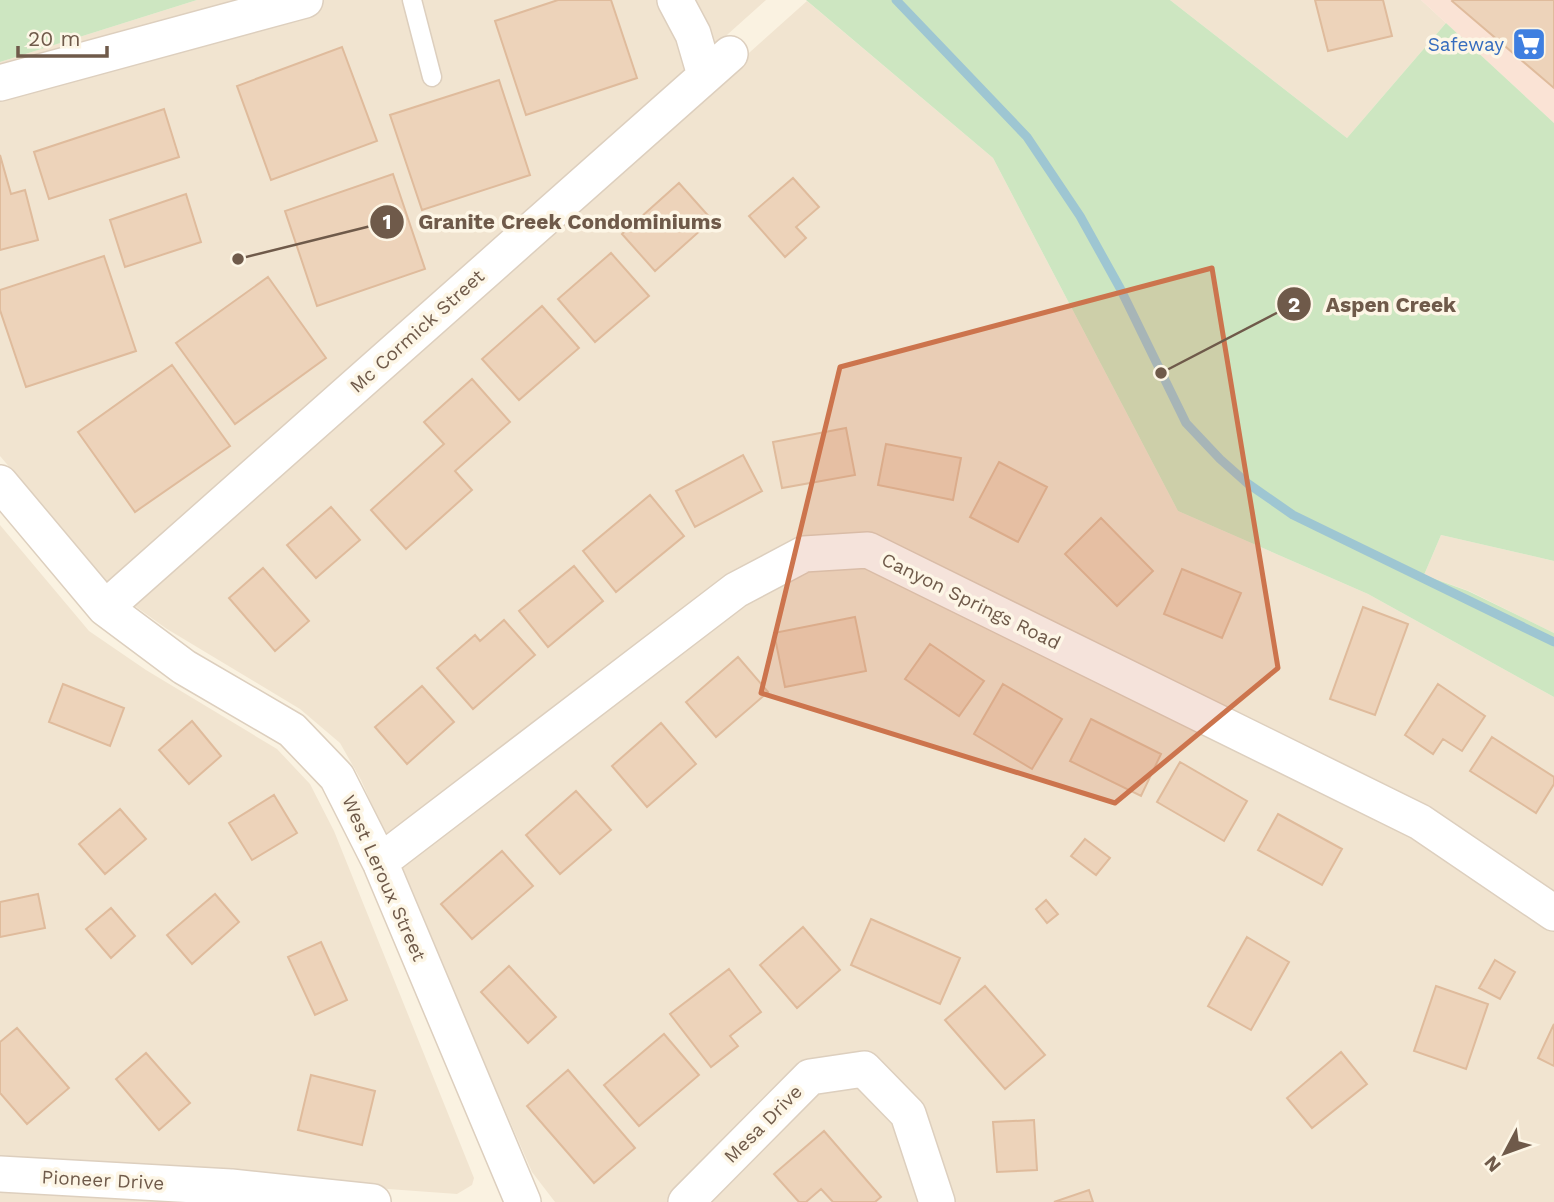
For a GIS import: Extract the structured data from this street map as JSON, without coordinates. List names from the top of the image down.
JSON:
{
  "streets": {
    "street": [
      "Mc Cormick Street",
      "Canyon Springs Road",
      "West Leroux Street",
      "Mesa Drive",
      "Pioneer Drive"
    ]
  },
  "crossings": [
    ["Mc Cormick Street", "West Leroux Street"],
    ["Canyon Springs Road", "West Leroux Street"]
  ],
  "places": {
    "supermarket": ["Safeway"],
    "other": ["Granite Creek Condominiums", "Aspen Creek"]
  },
  "scale_bar": "20 m",
  "north": "bottom left"
}
